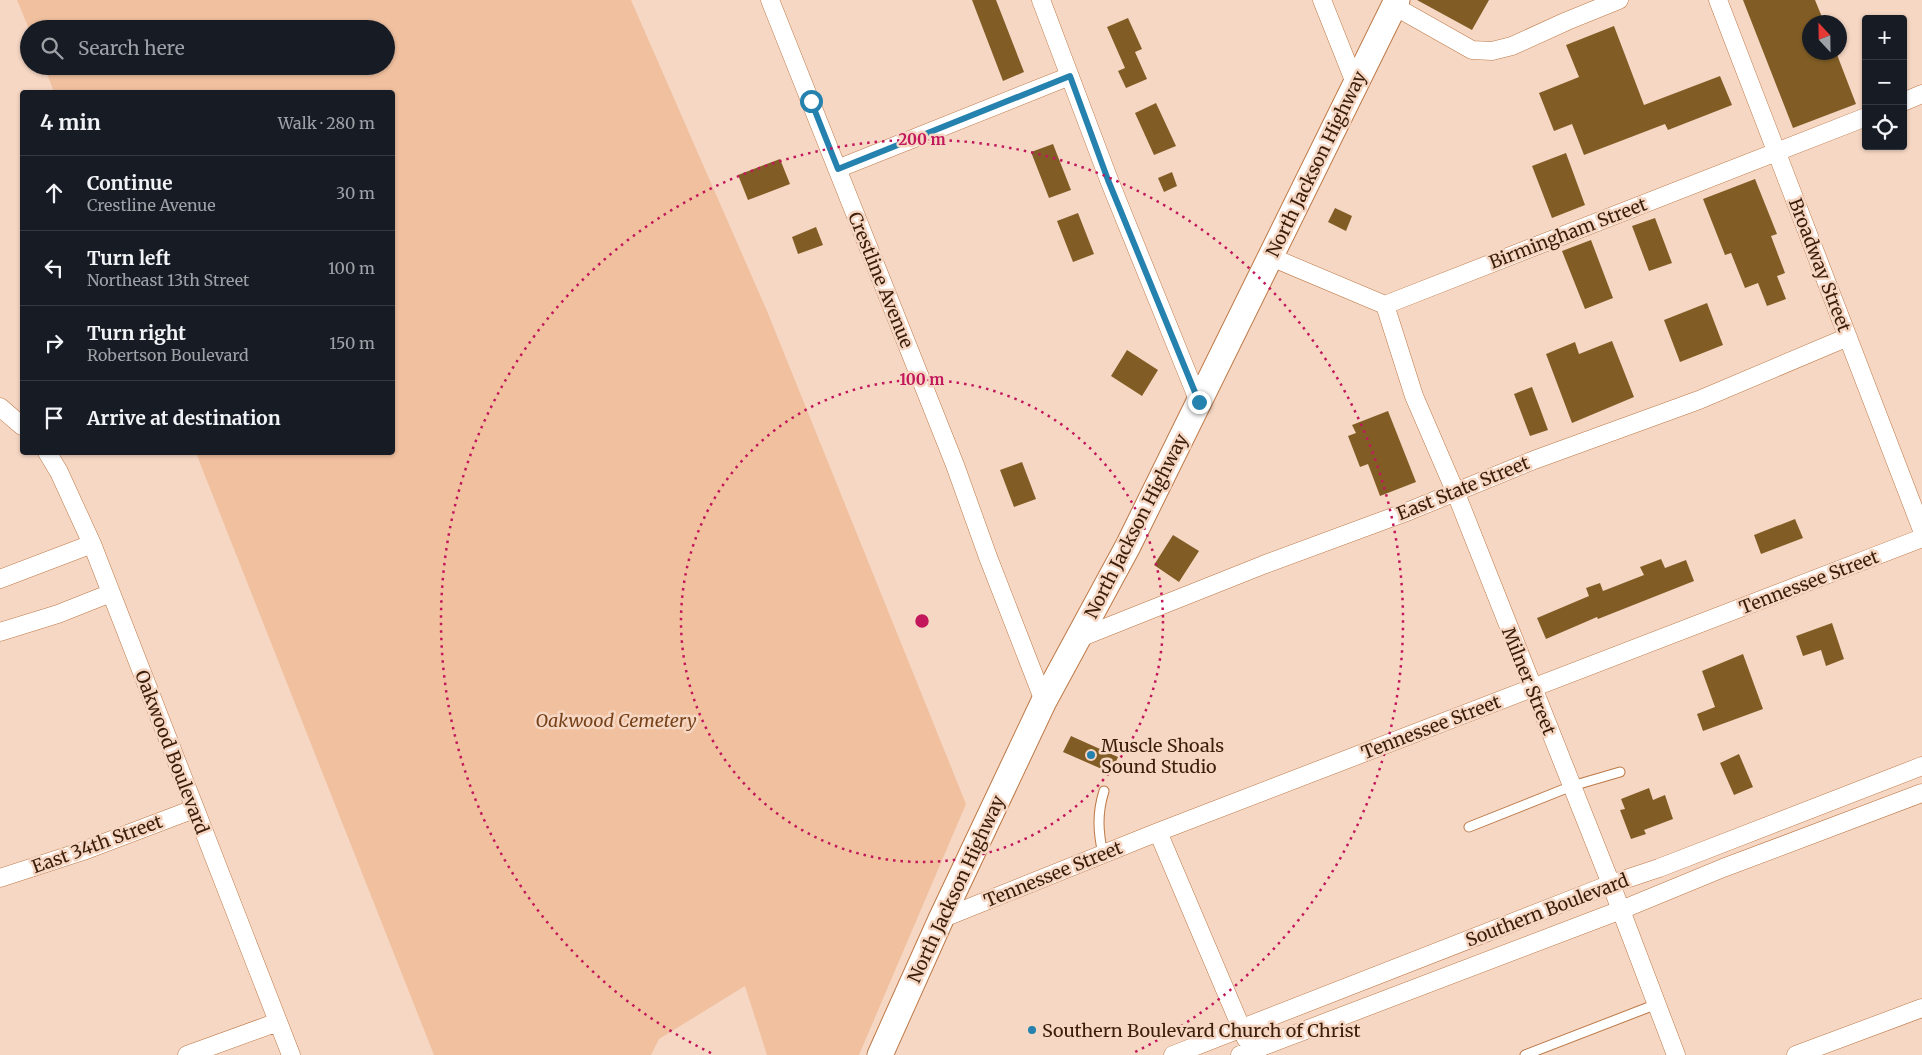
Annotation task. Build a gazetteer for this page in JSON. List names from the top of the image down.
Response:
{
  "streets": {
    "main road": ["North Jackson Highway"],
    "street": [
      "Birmingham Street",
      "Broadway Street",
      "Crestline Avenue",
      "East State Street",
      "Tennessee Street",
      "Milner Street",
      "Oakwood Boulevard",
      "East 34th Street",
      "Southern Boulevard"
    ]
  },
  "crossings": [
    ["North Jackson Highway", "Crestline Avenue"],
    ["North Jackson Highway", "East State Street"],
    ["North Jackson Highway", "Tennessee Street"],
    ["Birmingham Street", "Broadway Street"],
    ["Birmingham Street", "Milner Street"],
    ["Broadway Street", "East State Street"],
    ["East State Street", "Milner Street"],
    ["Tennessee Street", "Milner Street"],
    ["Milner Street", "Southern Boulevard"],
    ["Oakwood Boulevard", "East 34th Street"]
  ],
  "parks": ["Oakwood Cemetery"],
  "places": ["Muscle Shoals Sound Studio", "Southern Boulevard Church of Christ"],
  "north": "top",
  "page": {
    "map_buttons": ["+", "−"],
    "search": "Search here",
    "heading": ["4 min", "Walk · 280 m"],
    "list": [
      ["Continue", "Crestline Avenue", "30 m"],
      ["Turn left", "Northeast 13th Street", "100 m"],
      ["Turn right", "Robertson Boulevard", "150 m"],
      "Arrive at destination"
    ]
  },
  "rings": ["200 m", "100 m"]
}
